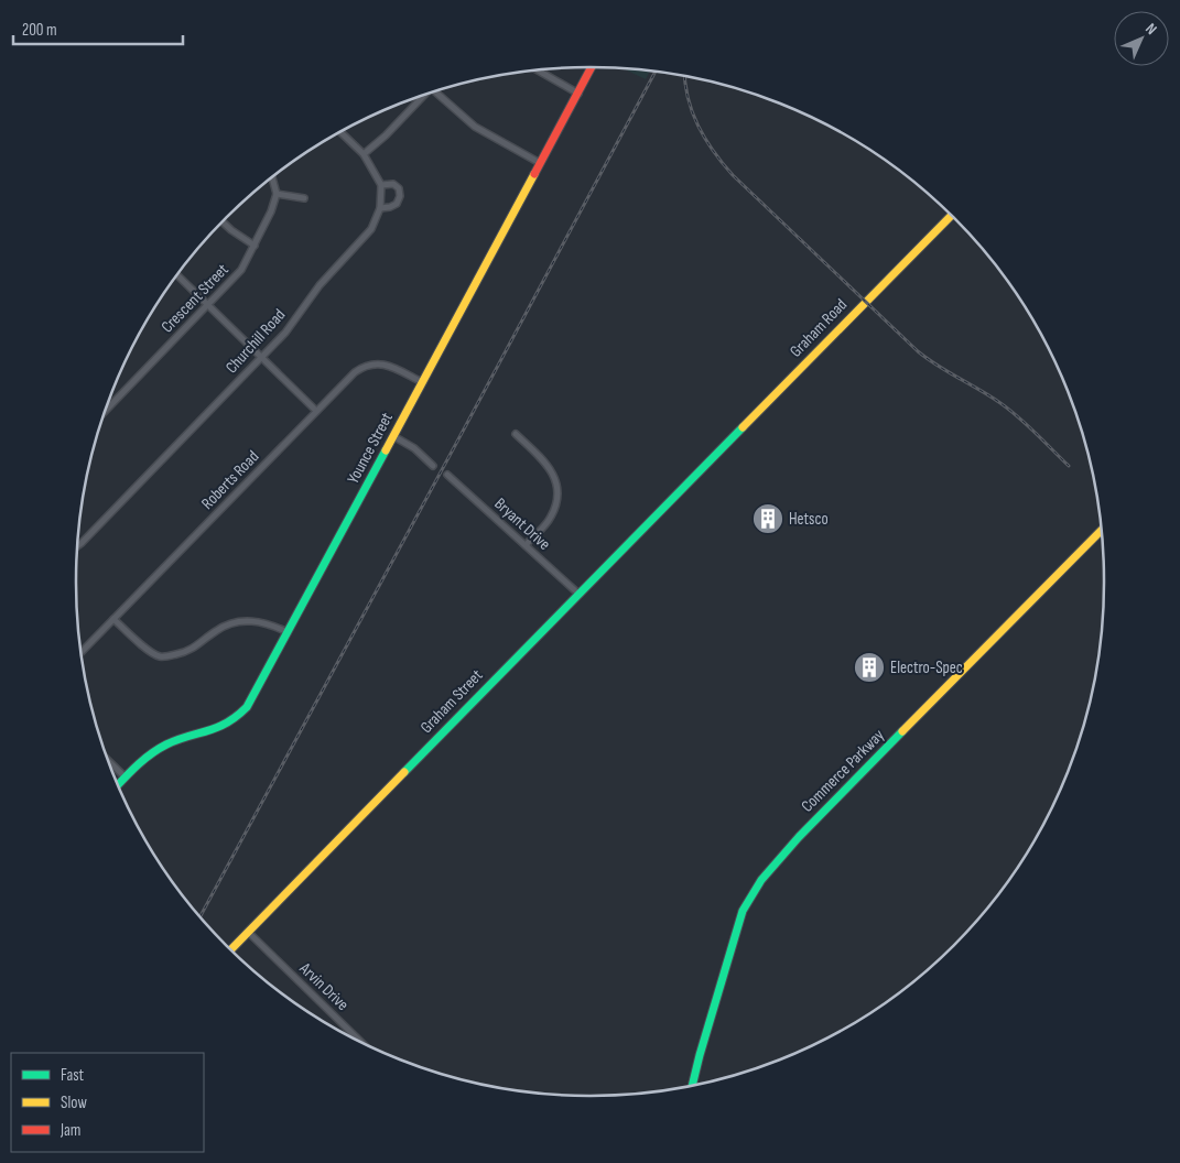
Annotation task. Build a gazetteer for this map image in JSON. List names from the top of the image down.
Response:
{
  "streets": {
    "street": [
      "Crescent Street",
      "Graham Road",
      "Churchill Road",
      "Younce Street",
      "Roberts Road",
      "Bryant Drive",
      "Graham Street",
      "Commerce Parkway",
      "Arvin Drive"
    ]
  },
  "crossings": [
    ["Graham Road", "Graham Street"],
    ["Younce Street", "Roberts Road"],
    ["Bryant Drive", "Graham Street"],
    ["Graham Street", "Arvin Drive"]
  ],
  "places": {
    "building": ["Hetsco", "Electro-Spec"]
  },
  "legend": ["Fast", "Slow", "Jam"],
  "scale_bar": "200 m",
  "north": "top right"
}
